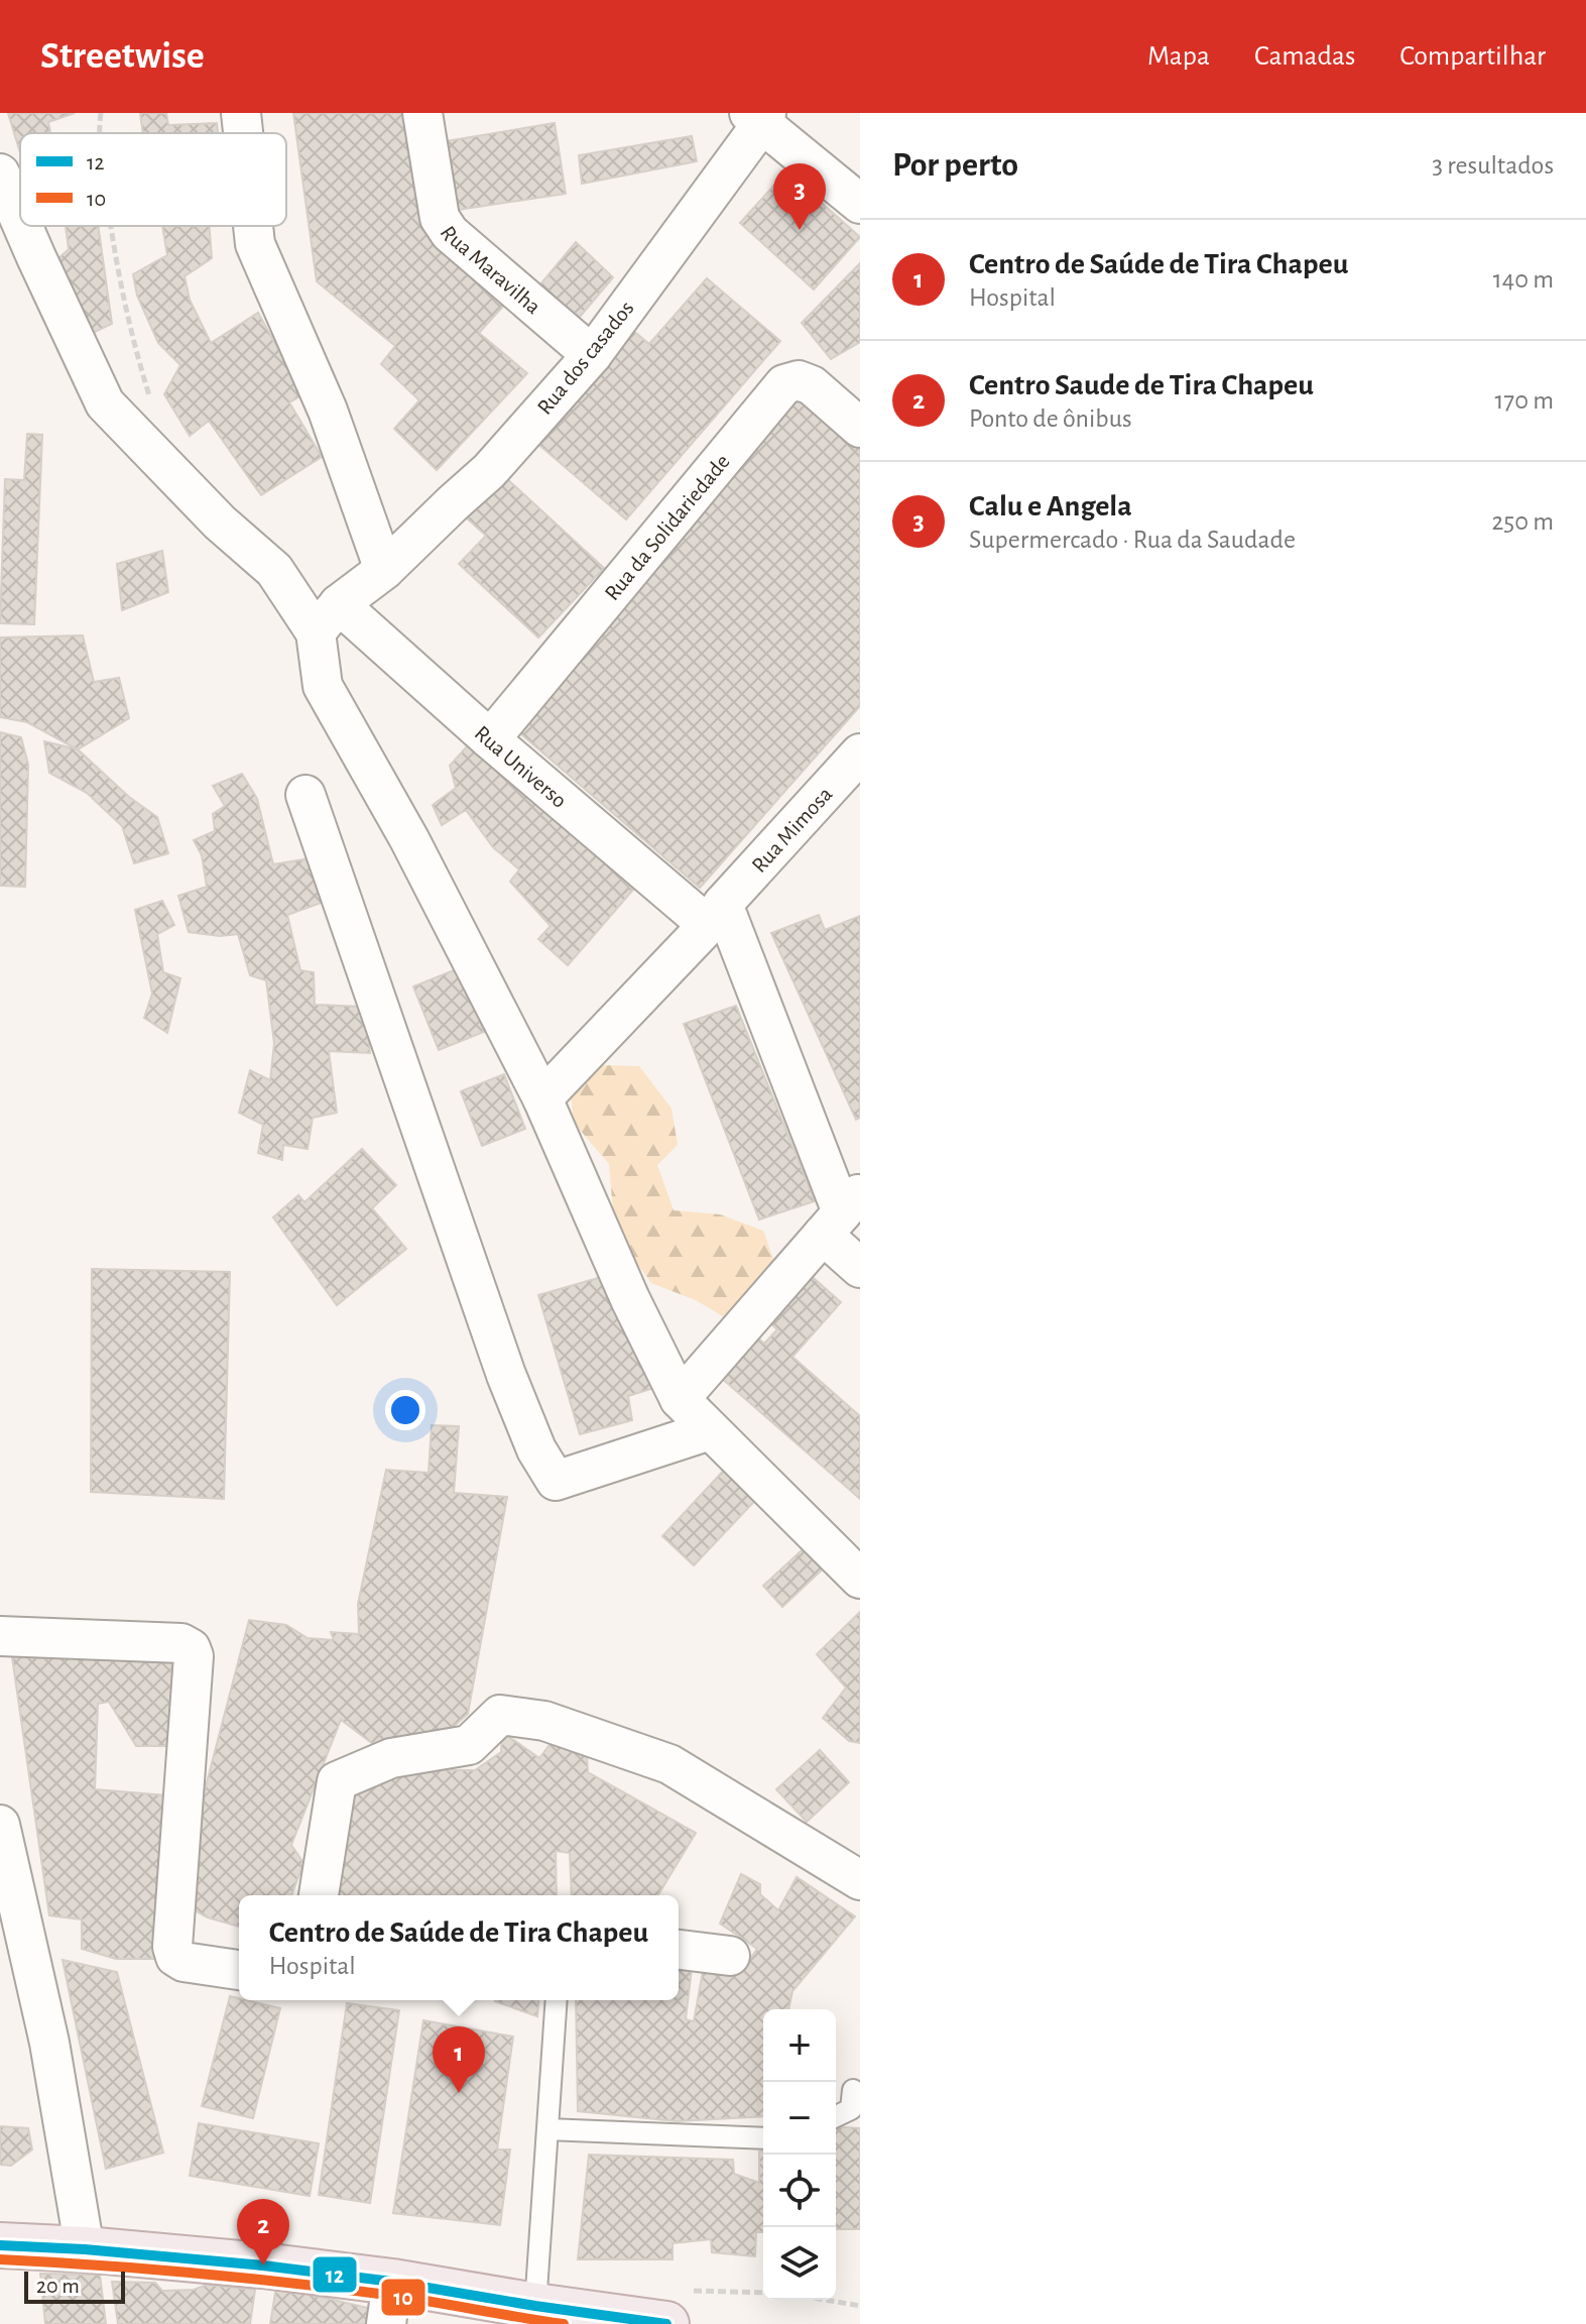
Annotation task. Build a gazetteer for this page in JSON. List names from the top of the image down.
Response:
{
  "streets": {
    "street": [
      "Rua Maravilha",
      "Rua dos casados",
      "Rua da Solidariedade",
      "Rua Universo",
      "Rua Mimosa"
    ]
  },
  "crossings": [
    ["Rua Maravilha", "Rua dos casados"],
    ["Rua dos casados", "Rua Universo"],
    ["Rua da Solidariedade", "Rua Universo"],
    ["Rua Universo", "Rua Mimosa"]
  ],
  "lines": ["transit line 12", "transit line 10"],
  "legend": ["12", "10"],
  "scale_bar": "20 m",
  "page": {
    "header": "Streetwise",
    "nav": ["Mapa", "Camadas", "Compartilhar"],
    "heading": ["Por perto", "3 resultados"],
    "pins": ["3", "1", "2"],
    "list": [
      {
        "mark": "1",
        "name": "Centro de Saúde de Tira Chapeu",
        "note": "Hospital",
        "value": "140 m"
      },
      {
        "mark": "2",
        "name": "Centro Saude de Tira Chapeu",
        "note": "Ponto de ônibus",
        "value": "170 m"
      },
      {
        "mark": "3",
        "name": "Calu e Angela",
        "note": "Supermercado · Rua da Saudade",
        "value": "250 m"
      }
    ],
    "popup": ["Centro de Saúde de Tira Chapeu", "Hospital"],
    "map_buttons": ["+", "−"],
    "scale": "20 m"
  }
}
